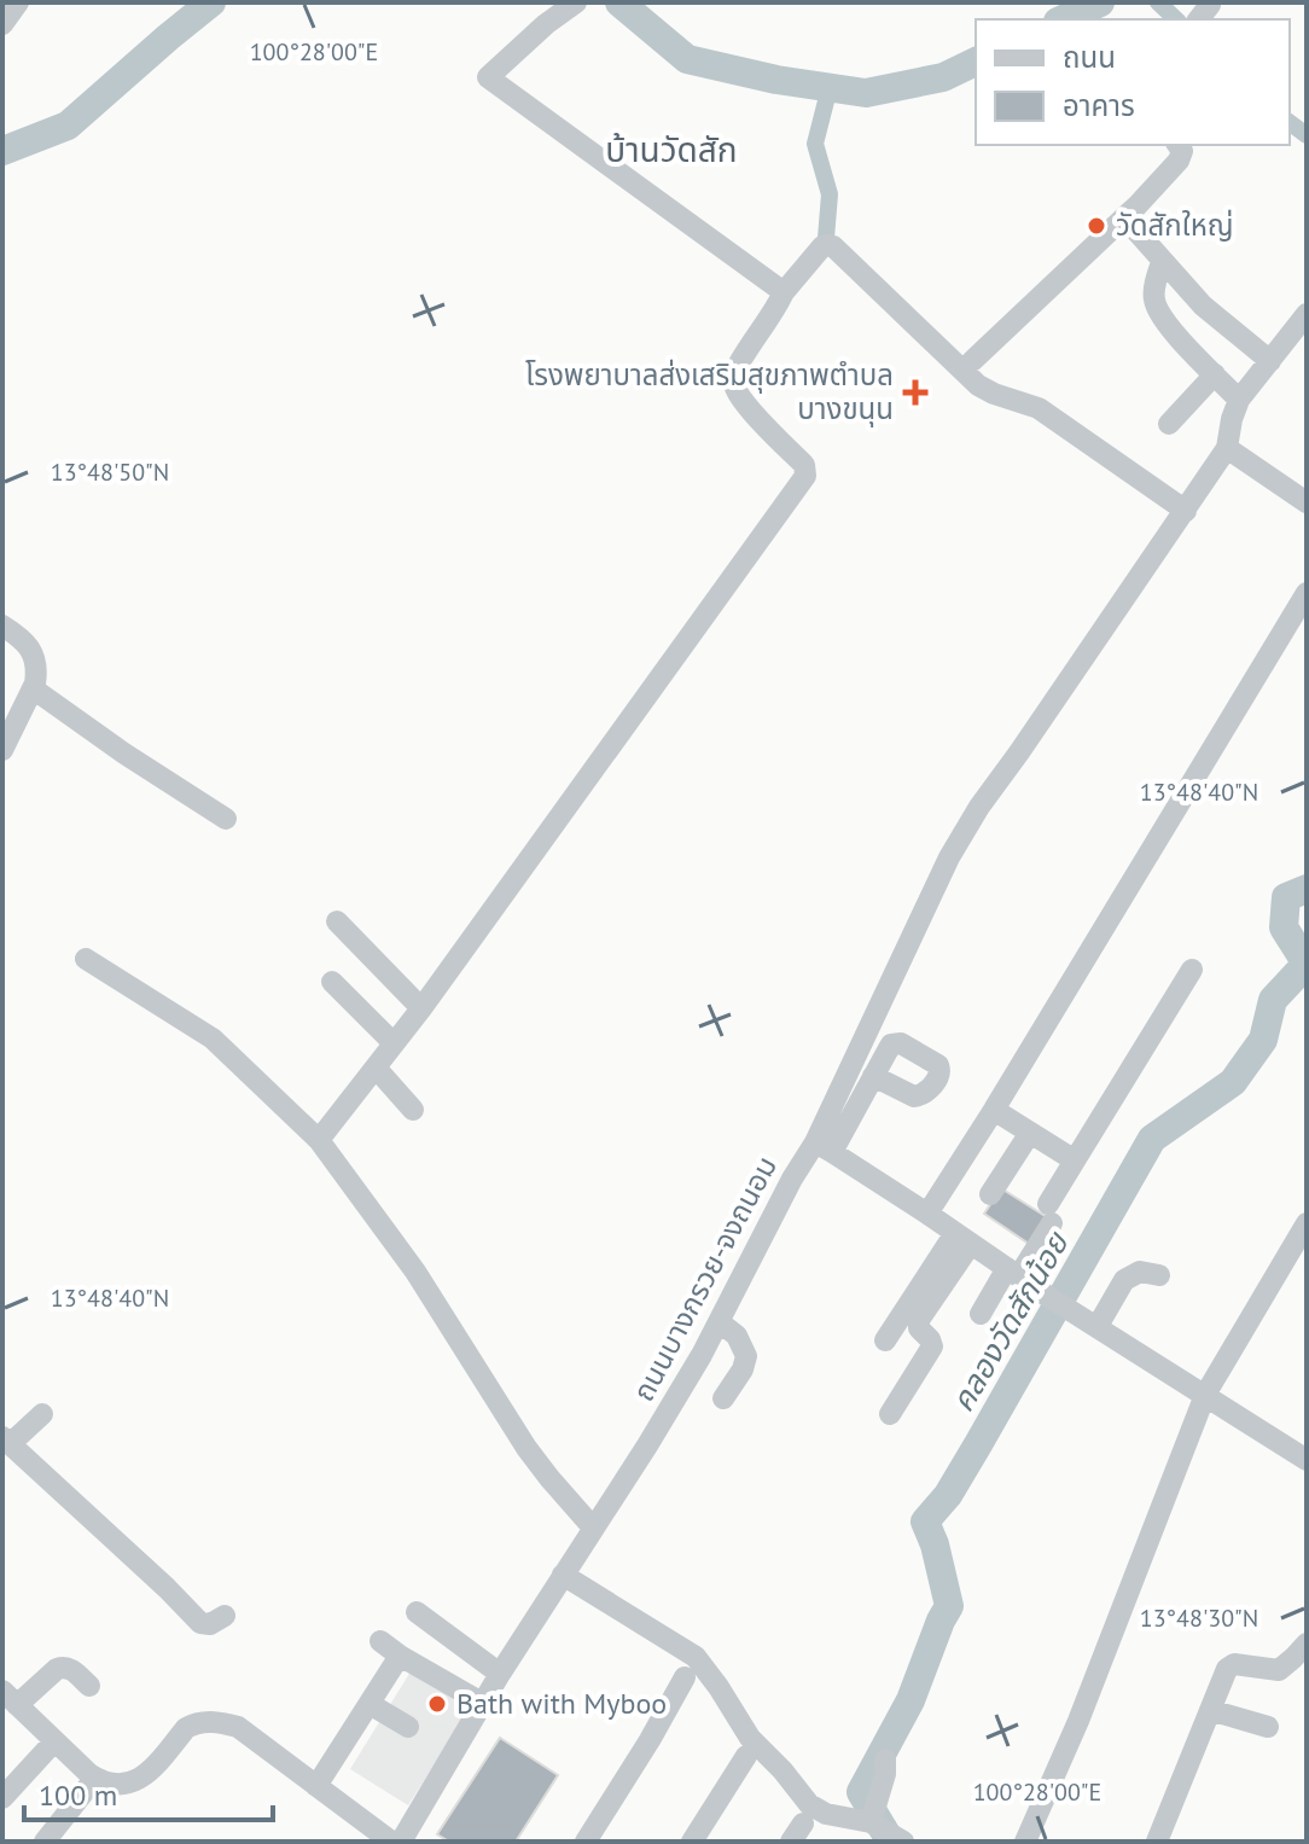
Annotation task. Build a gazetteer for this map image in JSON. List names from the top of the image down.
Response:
{
  "streets": {
    "street": ["ถนนบางกรวย-จงถนอม"]
  },
  "districts": ["บ้านวัดสัก"],
  "water": ["คลองวัดสักน้อย"],
  "places": {
    "other": ["วัดสักใหญ่", "Bath with Myboo"],
    "health": ["โรงพยาบาลส่งเสริมสุขภาพตำบล บางขนุน"]
  },
  "legend": ["ถนน", "อาคาร"],
  "scale_bar": "100 m",
  "coordinates": [
    "100°28'00\"E",
    "13°48'50\"N",
    "13°48'40\"N",
    "13°48'30\"N"
  ]
}
